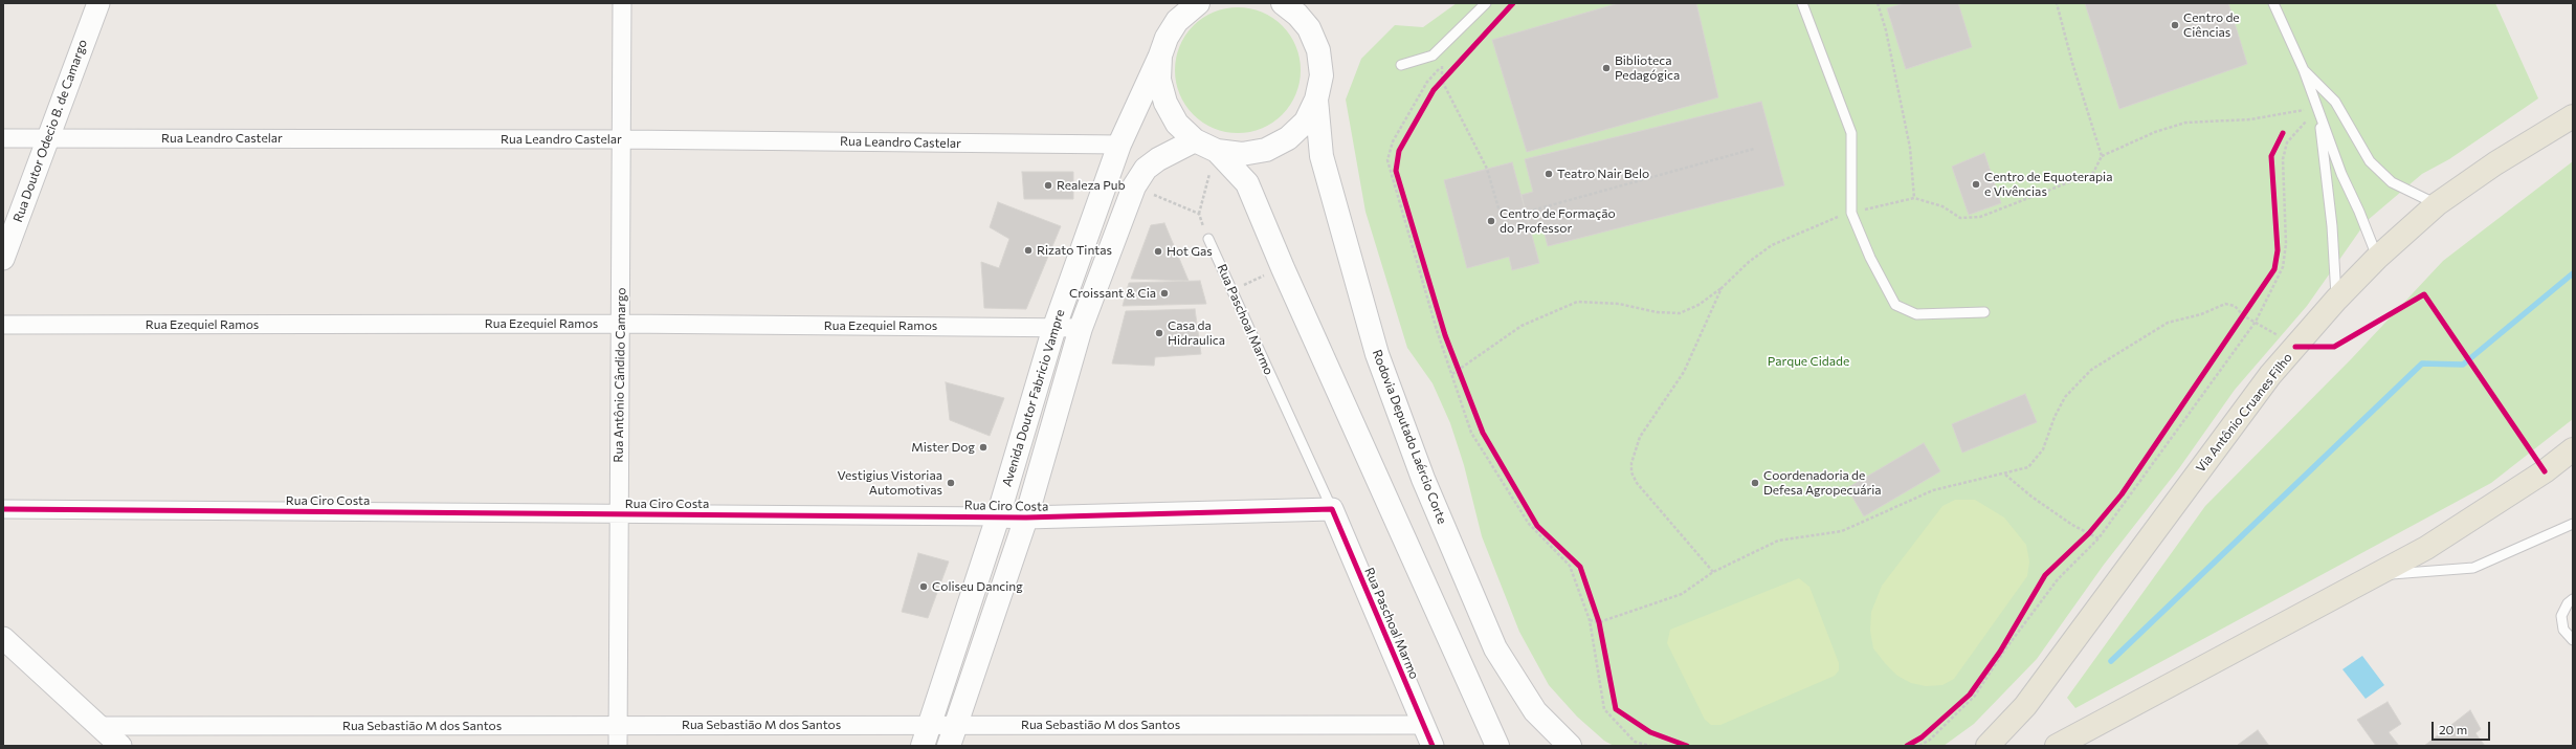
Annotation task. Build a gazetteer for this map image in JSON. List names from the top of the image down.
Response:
{
  "streets": {
    "main road": ["Avenida Doutor Fabricio Vampre", "Via Antônio Cruanes Filho", "Rodovia Deputado Laércio Corte"],
    "street": [
      "Rua Doutor Odecio B. de Camargo",
      "Rua Leandro Castelar",
      "Rua Paschoal Marmo",
      "Rua Ezequiel Ramos",
      "Rua Antônio Cândido Camargo",
      "Rua Ciro Costa",
      "Rua Sebastião M dos Santos"
    ]
  },
  "crossings": [
    ["Rua Doutor Odecio B. de Camargo", "Rua Leandro Castelar"],
    ["Rua Leandro Castelar", "Rua Antônio Cândido Camargo"],
    ["Rua Leandro Castelar", "Avenida Doutor Fabricio Vampre"],
    ["Rua Paschoal Marmo", "Rua Ciro Costa"],
    ["Rua Paschoal Marmo", "Rua Sebastião M dos Santos"],
    ["Rua Ezequiel Ramos", "Rua Antônio Cândido Camargo"],
    ["Rua Ezequiel Ramos", "Avenida Doutor Fabricio Vampre"],
    ["Rua Antônio Cândido Camargo", "Rua Ciro Costa"],
    ["Rua Antônio Cândido Camargo", "Rua Sebastião M dos Santos"],
    ["Avenida Doutor Fabricio Vampre", "Rua Ciro Costa"],
    ["Avenida Doutor Fabricio Vampre", "Rua Sebastião M dos Santos"]
  ],
  "parks": ["Parque Cidade"],
  "places": [
    "Centro de Ciências",
    "Biblioteca Pedagógica",
    "Teatro Nair Belo",
    "Centro de Equoterapia e Vivências",
    "Realeza Pub",
    "Centro de Formação do Professor",
    "Rizato Tintas",
    "Hot Gas",
    "Croissant & Cia",
    "Casa da Hidraulica",
    "Mister Dog",
    "Vestigius Vistoriaa Automotivas",
    "Coordenadoria de Defesa Agropecuária",
    "Coliseu Dancing"
  ],
  "scale_bar": "20 m"
}
